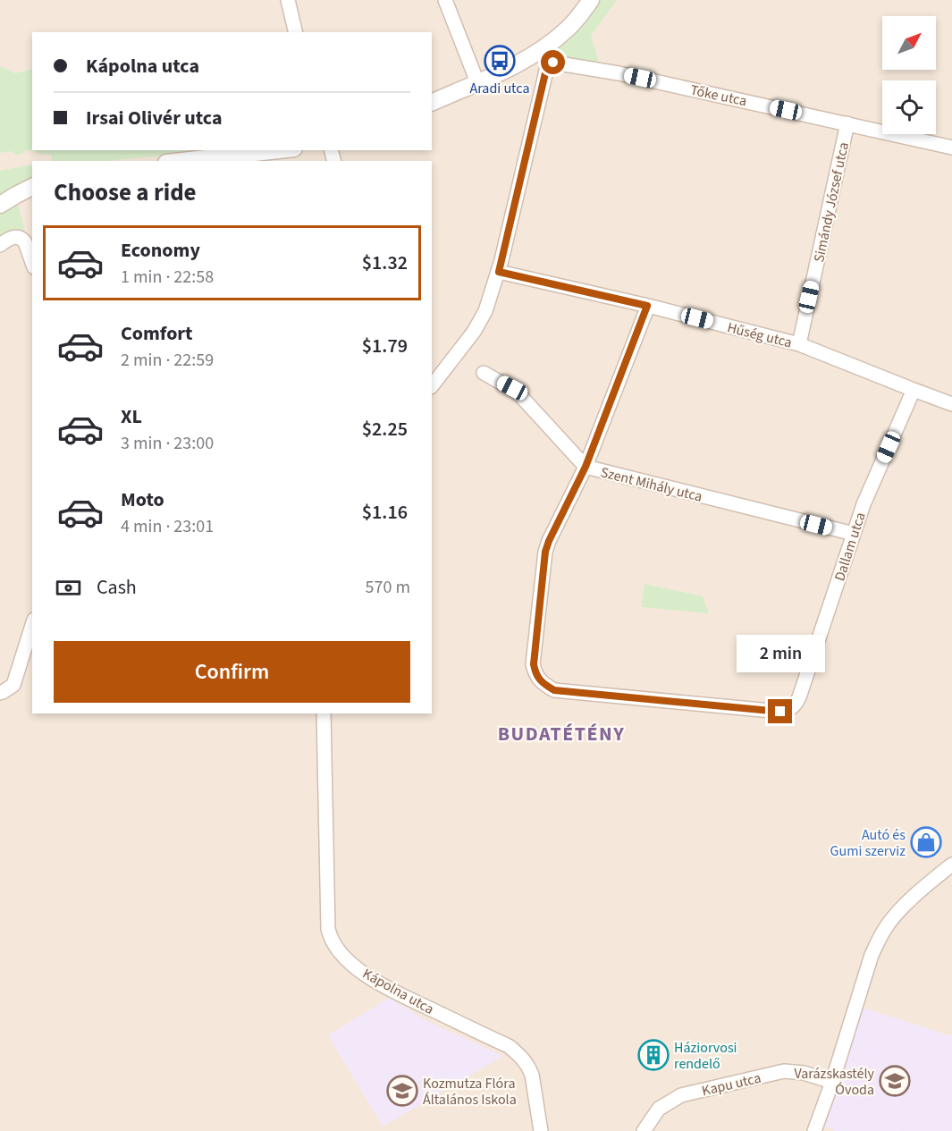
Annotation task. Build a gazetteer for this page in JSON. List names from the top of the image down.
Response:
{
  "streets": {
    "street": [
      "Tőke utca",
      "Simándy József utca",
      "Hűség utca",
      "Szent Mihály utca",
      "Dallam utca",
      "Kápolna utca",
      "Kapu utca"
    ]
  },
  "crossings": [
    ["Tőke utca", "Simándy József utca"],
    ["Simándy József utca", "Hűség utca"],
    ["Hűség utca", "Dallam utca"],
    ["Szent Mihály utca", "Dallam utca"]
  ],
  "districts": ["BUDATÉTÉNY"],
  "places": {
    "bus stop": ["Aradi utca"],
    "shop": ["Autó és Gumi szerviz"],
    "building": ["Háziorvosi rendelő"],
    "school or university": ["Varázskastély Óvoda", "Kozmutza Flóra Általános Iskola"]
  },
  "north": "top right",
  "page": {
    "banner": ["Kápolna utca", "Irsai Olivér utca"],
    "heading": "Choose a ride",
    "list": [
      {
        "name": "Economy",
        "note": "1 min · 22:58",
        "value": "$1.32"
      },
      {
        "name": "Comfort",
        "note": "2 min · 22:59",
        "value": "$1.79"
      },
      {
        "name": "XL",
        "note": "3 min · 23:00",
        "value": "$2.25"
      },
      {
        "name": "Moto",
        "note": "4 min · 23:01",
        "value": "$1.16"
      }
    ],
    "pay": ["Cash", "570 m"],
    "buttons": "Confirm",
    "bubble": "2 min"
  }
}
